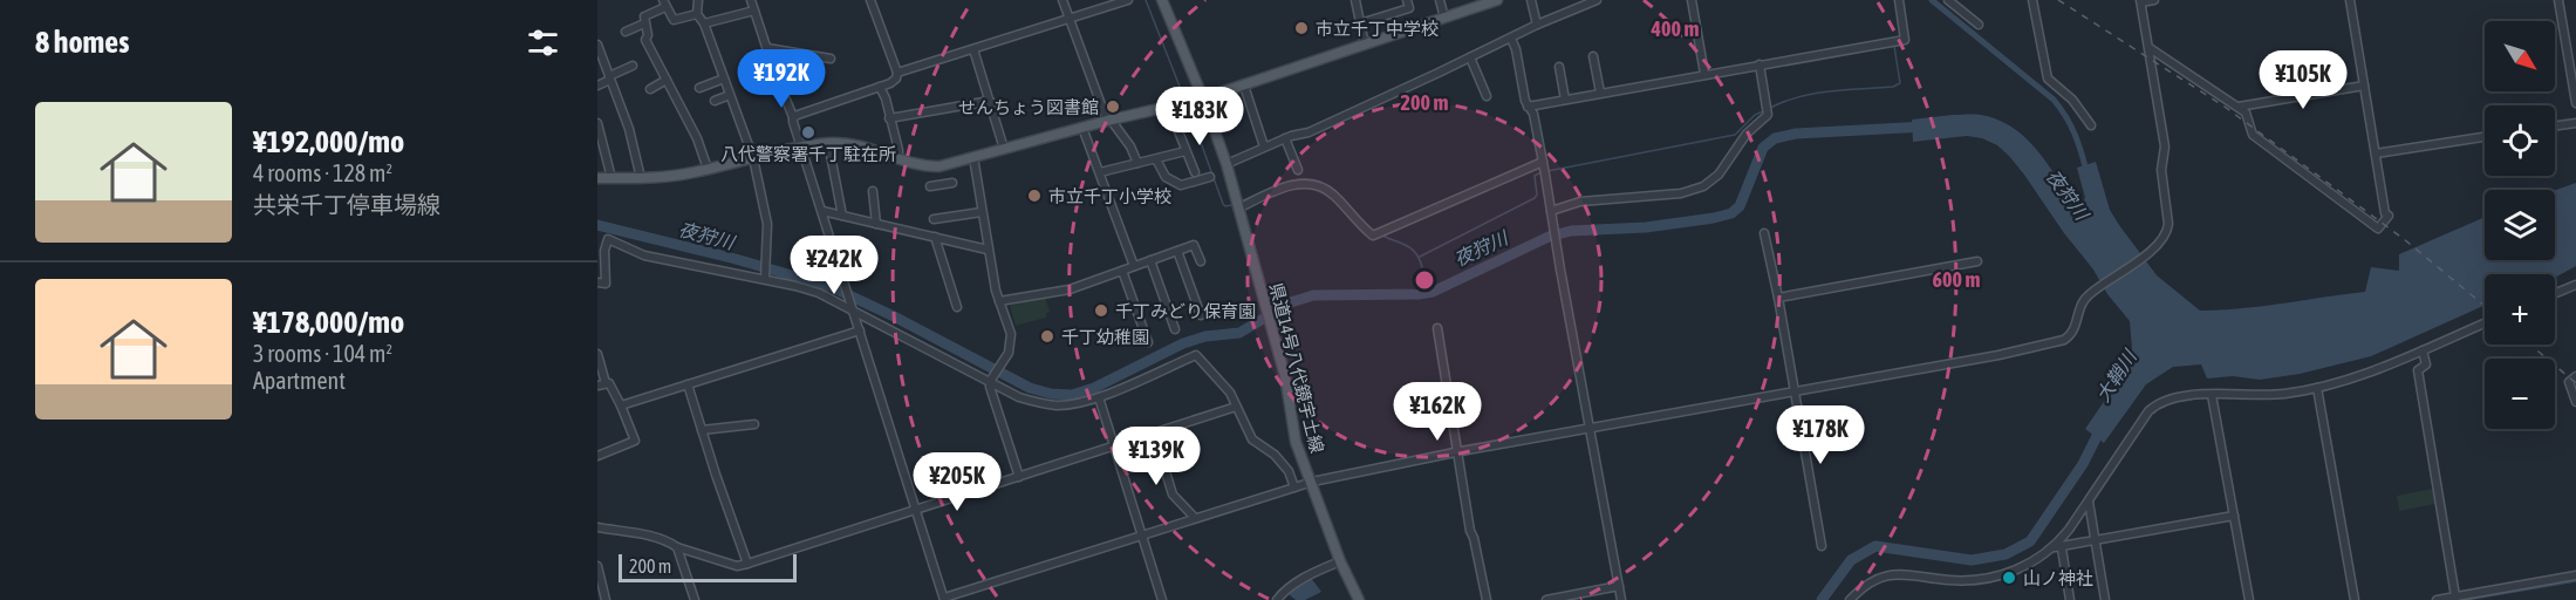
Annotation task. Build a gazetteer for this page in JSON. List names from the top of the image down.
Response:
{
  "streets": {
    "main road": ["県道14号八代鏡宇土線"]
  },
  "water": ["夜狩川", "大鞘川"],
  "places": [
    "市立千丁中学校",
    "せんちょう図書館",
    "八代警察署千丁駐在所",
    "市立千丁小学校",
    "千丁みどり保育園",
    "千丁幼稚園",
    "山ノ神社"
  ],
  "scale_bar": "200 m",
  "north": "bottom right",
  "page": {
    "heading": "8 homes",
    "map_buttons": ["+", "−"],
    "price": [
      "¥192K",
      "¥105K",
      "¥183K",
      "¥242K",
      "¥162K",
      "¥178K",
      "¥139K",
      "¥205K"
    ],
    "list": [
      {
        "name": "¥192,000/mo",
        "note": "4 rooms · 128 m² · 共栄千丁停車場線"
      },
      {
        "name": "¥178,000/mo",
        "note": "3 rooms · 104 m² · Apartment"
      }
    ],
    "scale": "200 m"
  },
  "rings": ["400 m", "200 m", "600 m"]
}
